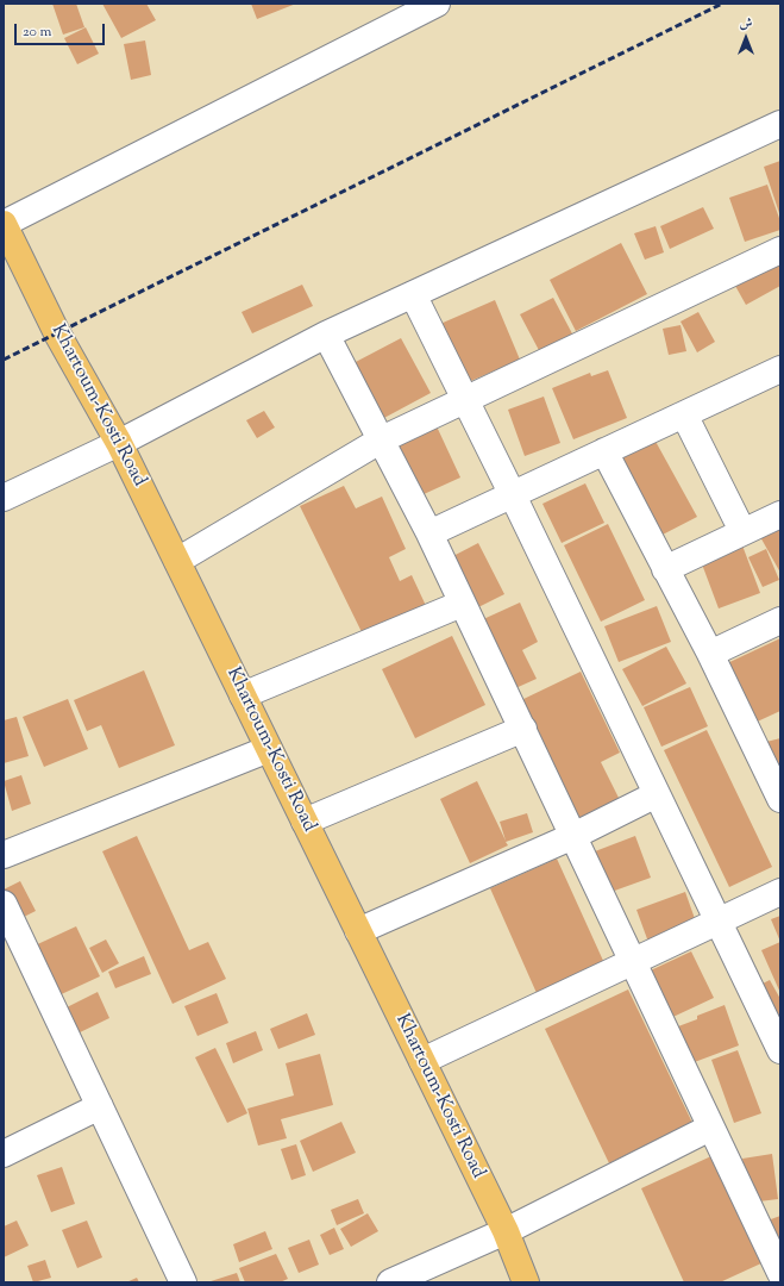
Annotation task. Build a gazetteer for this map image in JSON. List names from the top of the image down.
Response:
{
  "streets": {
    "highway": ["Khartoum-Kosti Road"]
  },
  "scale_bar": "20 m",
  "north": "top"
}
